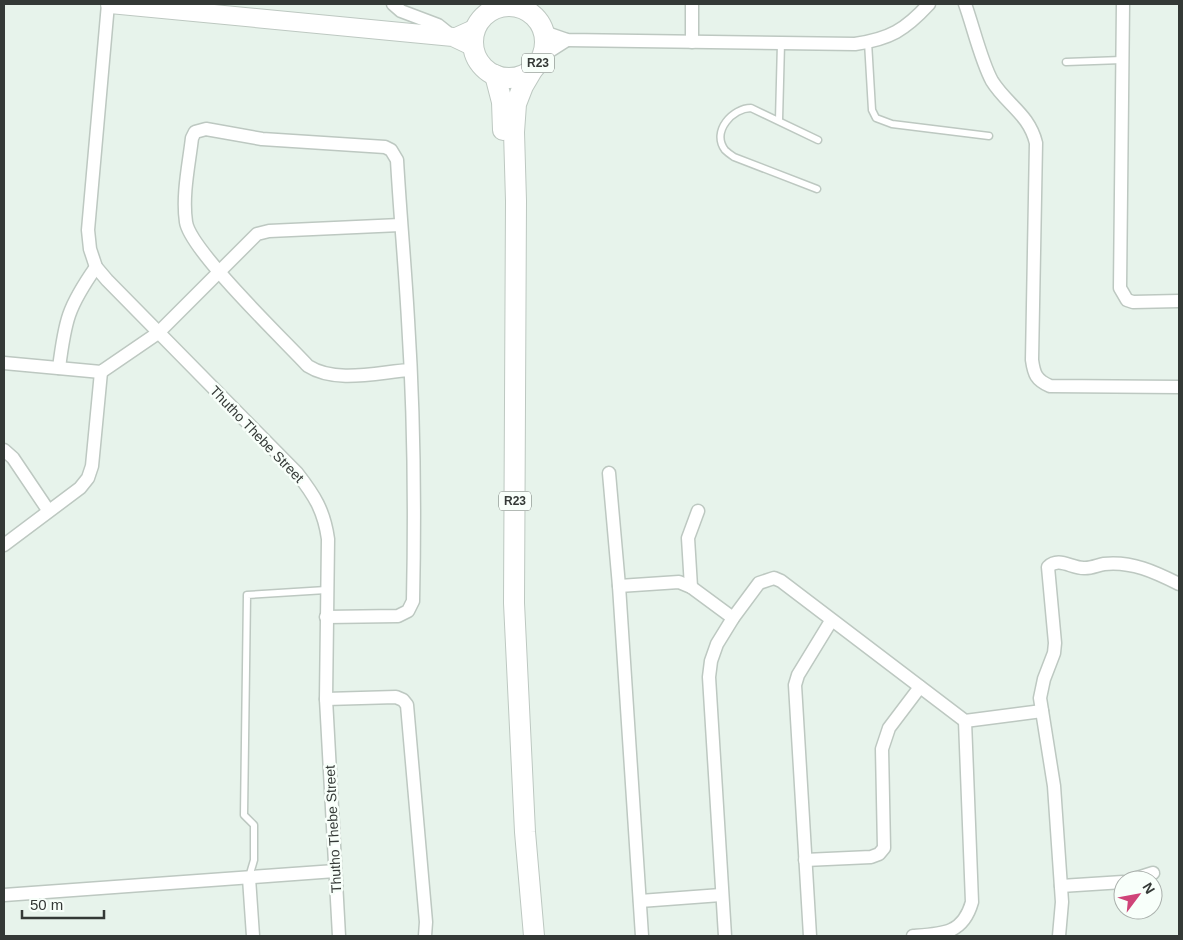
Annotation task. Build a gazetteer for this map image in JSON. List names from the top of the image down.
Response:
{
  "streets": {
    "main road": ["R23"],
    "street": ["Thutho Thebe Street"]
  },
  "scale_bar": "50 m",
  "north": "top right"
}
